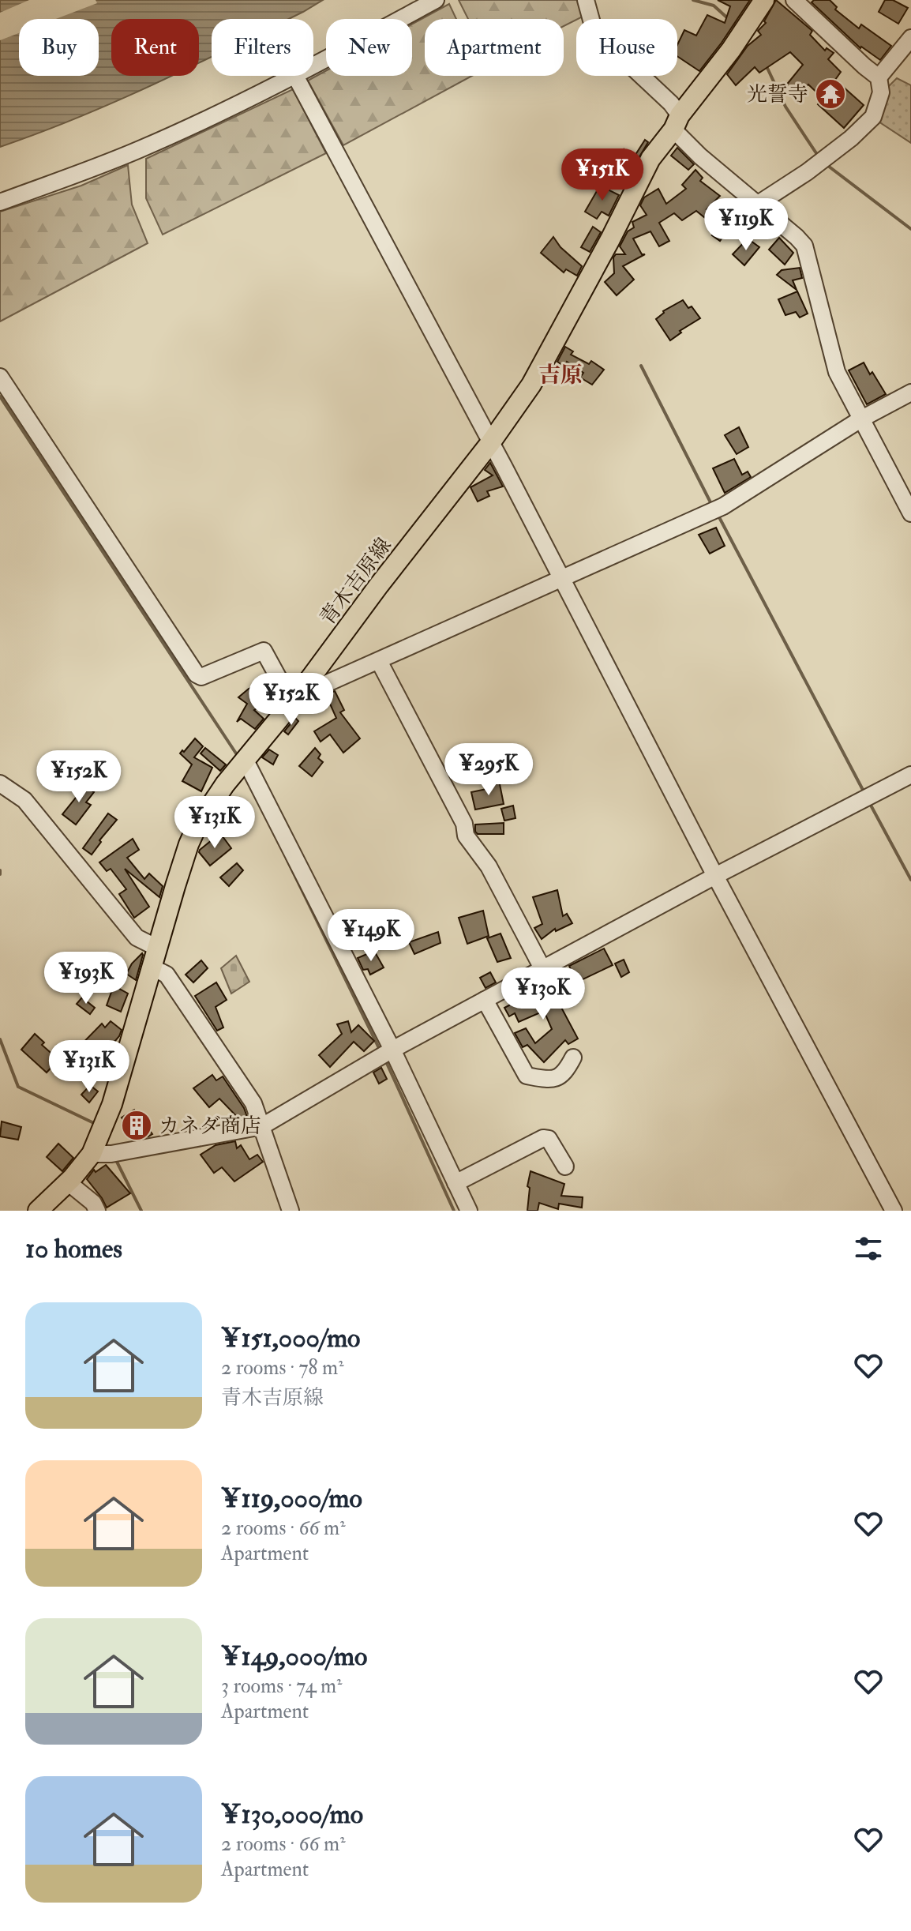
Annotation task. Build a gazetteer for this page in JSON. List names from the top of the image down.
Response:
{
  "streets": {
    "main road": ["青木吉原線"]
  },
  "districts": ["吉原"],
  "places": {
    "temple": ["光誓寺"],
    "building": ["カネダ商店"]
  },
  "page": {
    "chip": [
      "Buy",
      "Rent",
      "Filters",
      "New",
      "Apartment",
      "House"
    ],
    "price": [
      "¥151K",
      "¥119K",
      "¥152K",
      "¥295K",
      "¥152K",
      "¥131K",
      "¥149K",
      "¥193K",
      "¥130K",
      "¥131K"
    ],
    "heading": "10 homes",
    "list": [
      {
        "name": "¥151,000/mo",
        "note": "2 rooms · 78 m² · 青木吉原線"
      },
      {
        "name": "¥119,000/mo",
        "note": "2 rooms · 66 m² · Apartment"
      },
      {
        "name": "¥149,000/mo",
        "note": "3 rooms · 74 m² · Apartment"
      },
      {
        "name": "¥130,000/mo",
        "note": "2 rooms · 66 m² · Apartment"
      }
    ]
  }
}
